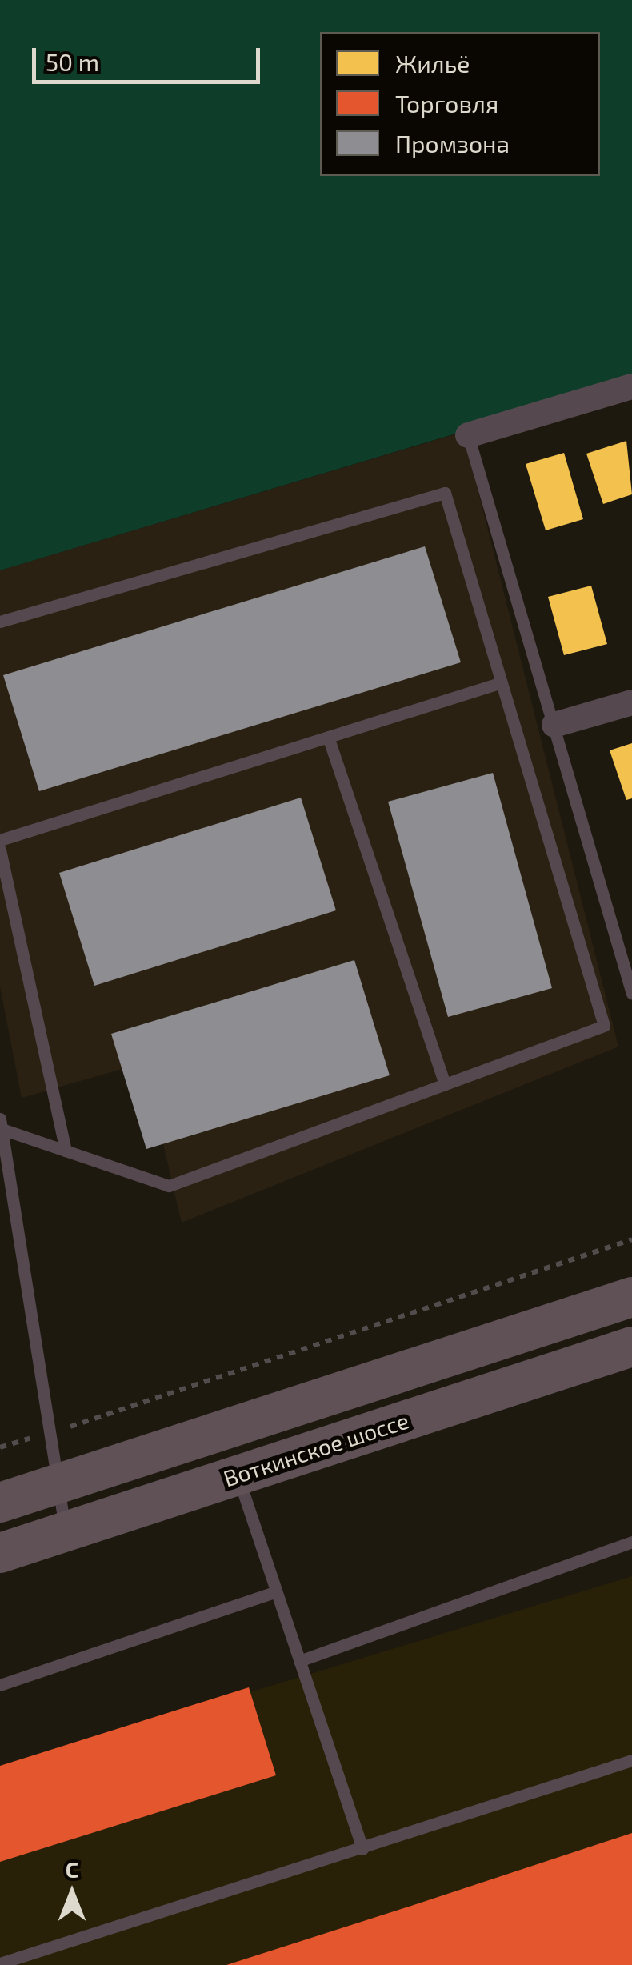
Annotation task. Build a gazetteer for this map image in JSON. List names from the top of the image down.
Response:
{
  "streets": {
    "main road": ["Воткинское шоссе"]
  },
  "legend": ["Жильё", "Торговля", "Промзона"],
  "scale_bar": "50 m",
  "north": "top"
}
